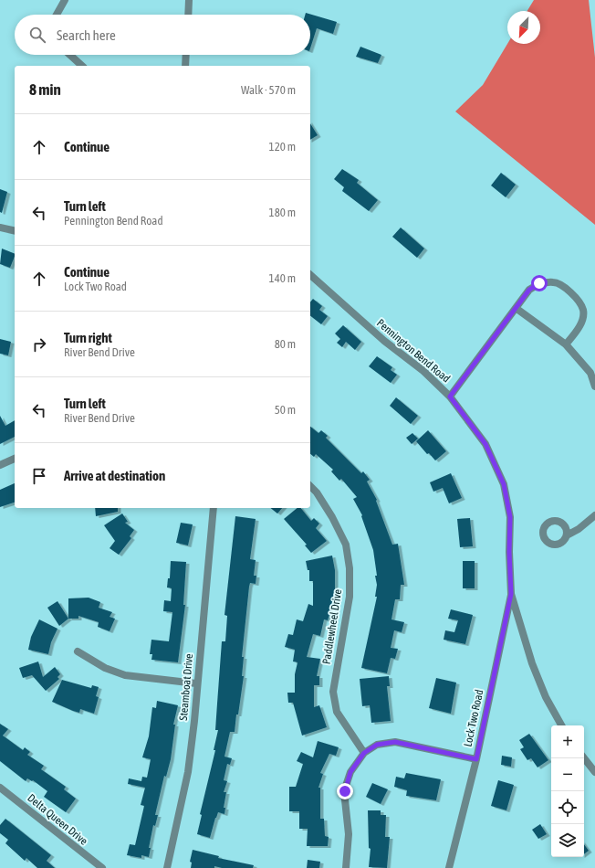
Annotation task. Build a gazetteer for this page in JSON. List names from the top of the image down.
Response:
{
  "streets": {
    "street": [
      "Pennington Bend Road",
      "Paddlewheel Drive",
      "Steamboat Drive",
      "Lock Two Road",
      "Delta Queen Drive"
    ]
  },
  "crossings": [
    ["Pennington Bend Road", "Lock Two Road"]
  ],
  "north": "bottom left",
  "page": {
    "search": "Search here",
    "heading": ["8 min", "Walk · 570 m"],
    "list": [
      ["Continue", "120 m"],
      ["Turn left", "Pennington Bend Road", "180 m"],
      ["Continue", "Lock Two Road", "140 m"],
      ["Turn right", "River Bend Drive", "80 m"],
      ["Turn left", "River Bend Drive", "50 m"],
      "Arrive at destination"
    ],
    "map_buttons": ["+", "−"]
  }
}
